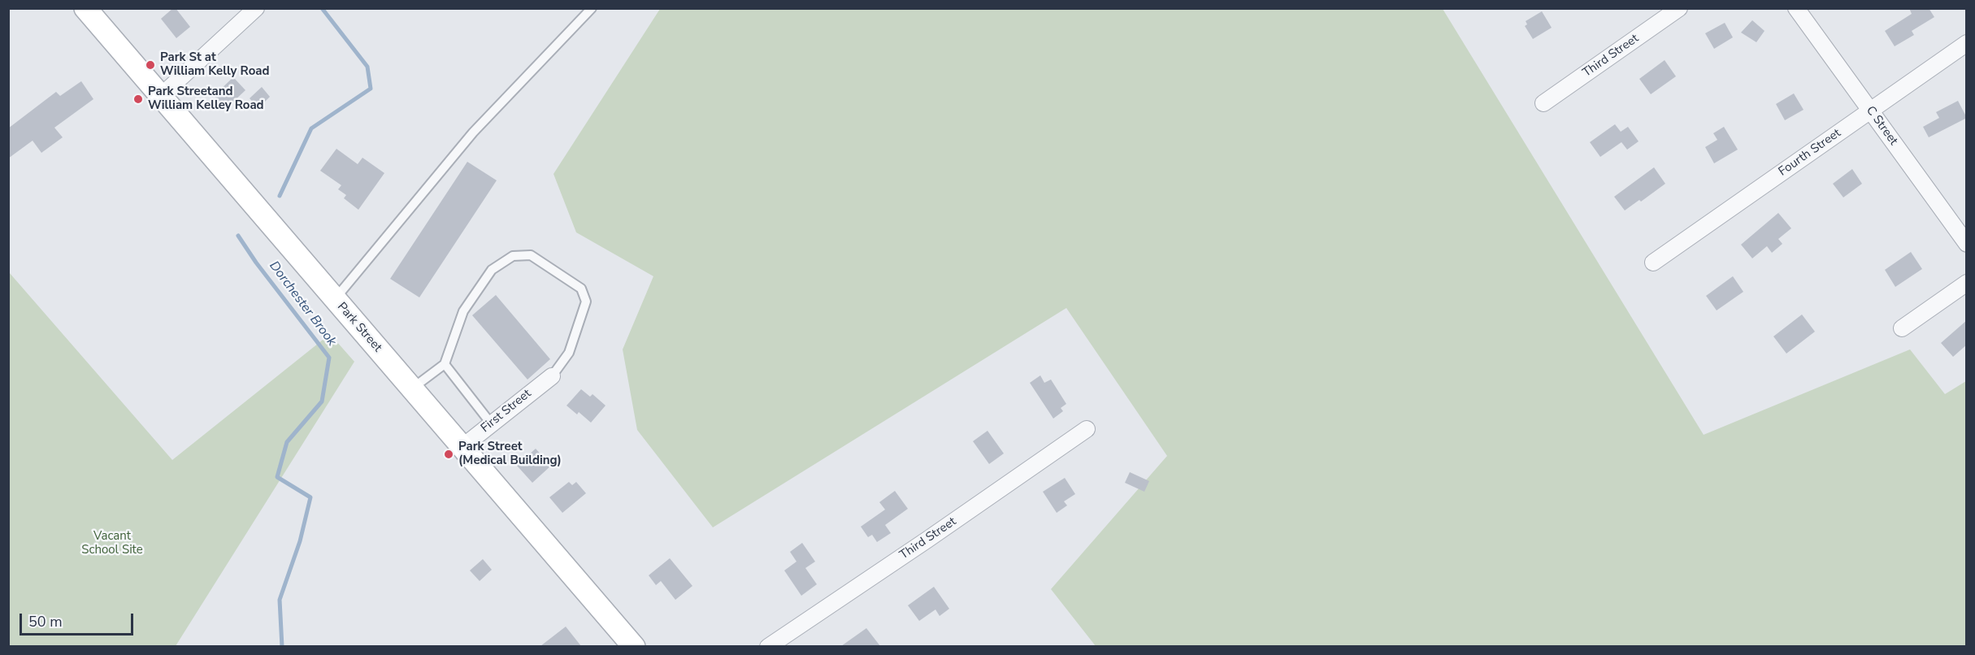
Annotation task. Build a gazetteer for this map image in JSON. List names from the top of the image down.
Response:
{
  "streets": {
    "main road": ["Park Street"],
    "street": [
      "Third Street",
      "C Street",
      "Fourth Street",
      "First Street"
    ]
  },
  "crossings": [
    ["C Street", "Fourth Street"],
    ["Park Street", "First Street"]
  ],
  "water": ["Dorchester Brook"],
  "parks": ["Vacant School Site"],
  "places": ["Park St at William Kelly Road", "Park Streetand William Kelley Road", "Park Street (Medical Building)"],
  "scale_bar": "50 m"
}
